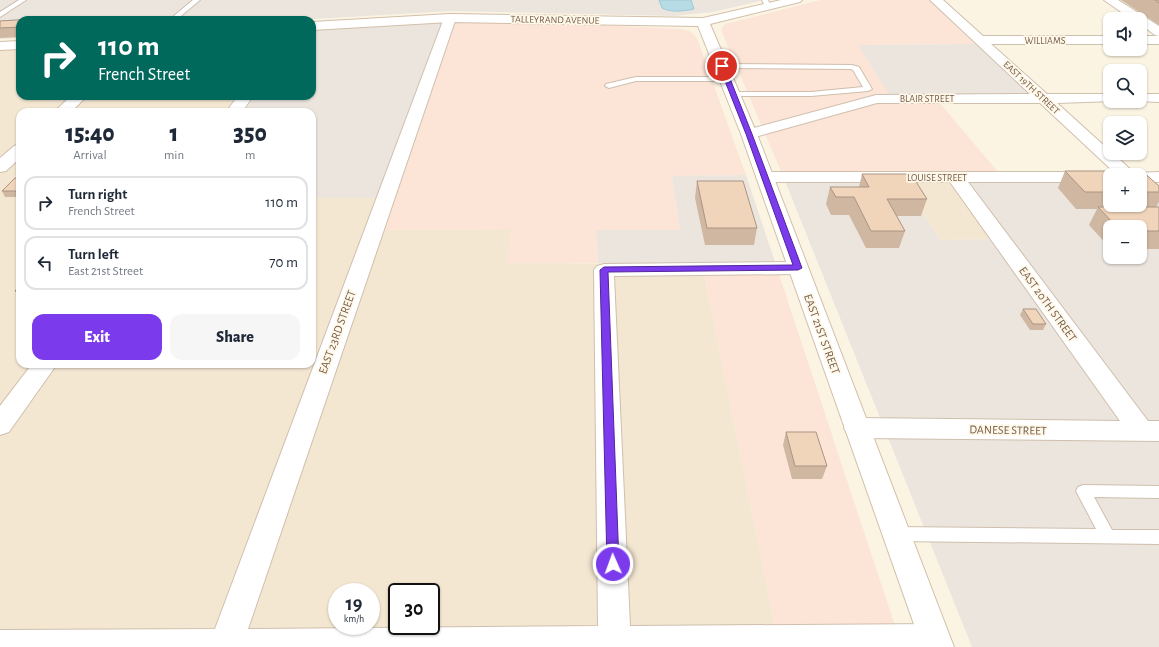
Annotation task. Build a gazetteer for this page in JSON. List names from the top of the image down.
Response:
{
  "streets": {
    "street": [
      "TALLEYRAND AVENUE",
      "WILLIAMS",
      "EAST 19TH STREET",
      "BLAIR STREET",
      "LOUISE STREET",
      "EAST 20TH STREET",
      "EAST 23RD STREET",
      "EAST 21ST STREET",
      "DANESE STREET"
    ]
  },
  "crossings": [
    ["TALLEYRAND AVENUE", "EAST 23RD STREET"],
    ["TALLEYRAND AVENUE", "EAST 21ST STREET"],
    ["WILLIAMS", "EAST 19TH STREET"],
    ["EAST 19TH STREET", "BLAIR STREET"],
    ["BLAIR STREET", "EAST 21ST STREET"],
    ["LOUISE STREET", "EAST 20TH STREET"],
    ["LOUISE STREET", "EAST 21ST STREET"],
    ["EAST 20TH STREET", "DANESE STREET"],
    ["EAST 21ST STREET", "DANESE STREET"]
  ],
  "page": {
    "map_buttons": ["+", "−"],
    "turn": ["110 m", "French Street"],
    "eta": [
      "15:40",
      "Arrival",
      "1",
      "min",
      "350",
      "m"
    ],
    "list": [
      {
        "name": "Turn right",
        "note": "French Street",
        "value": "110 m"
      },
      {
        "name": "Turn left",
        "note": "East 21st Street",
        "value": "70 m"
      }
    ],
    "buttons": ["Exit", "Share"],
    "speed": "19 km/h",
    "limit": "30"
  }
}
